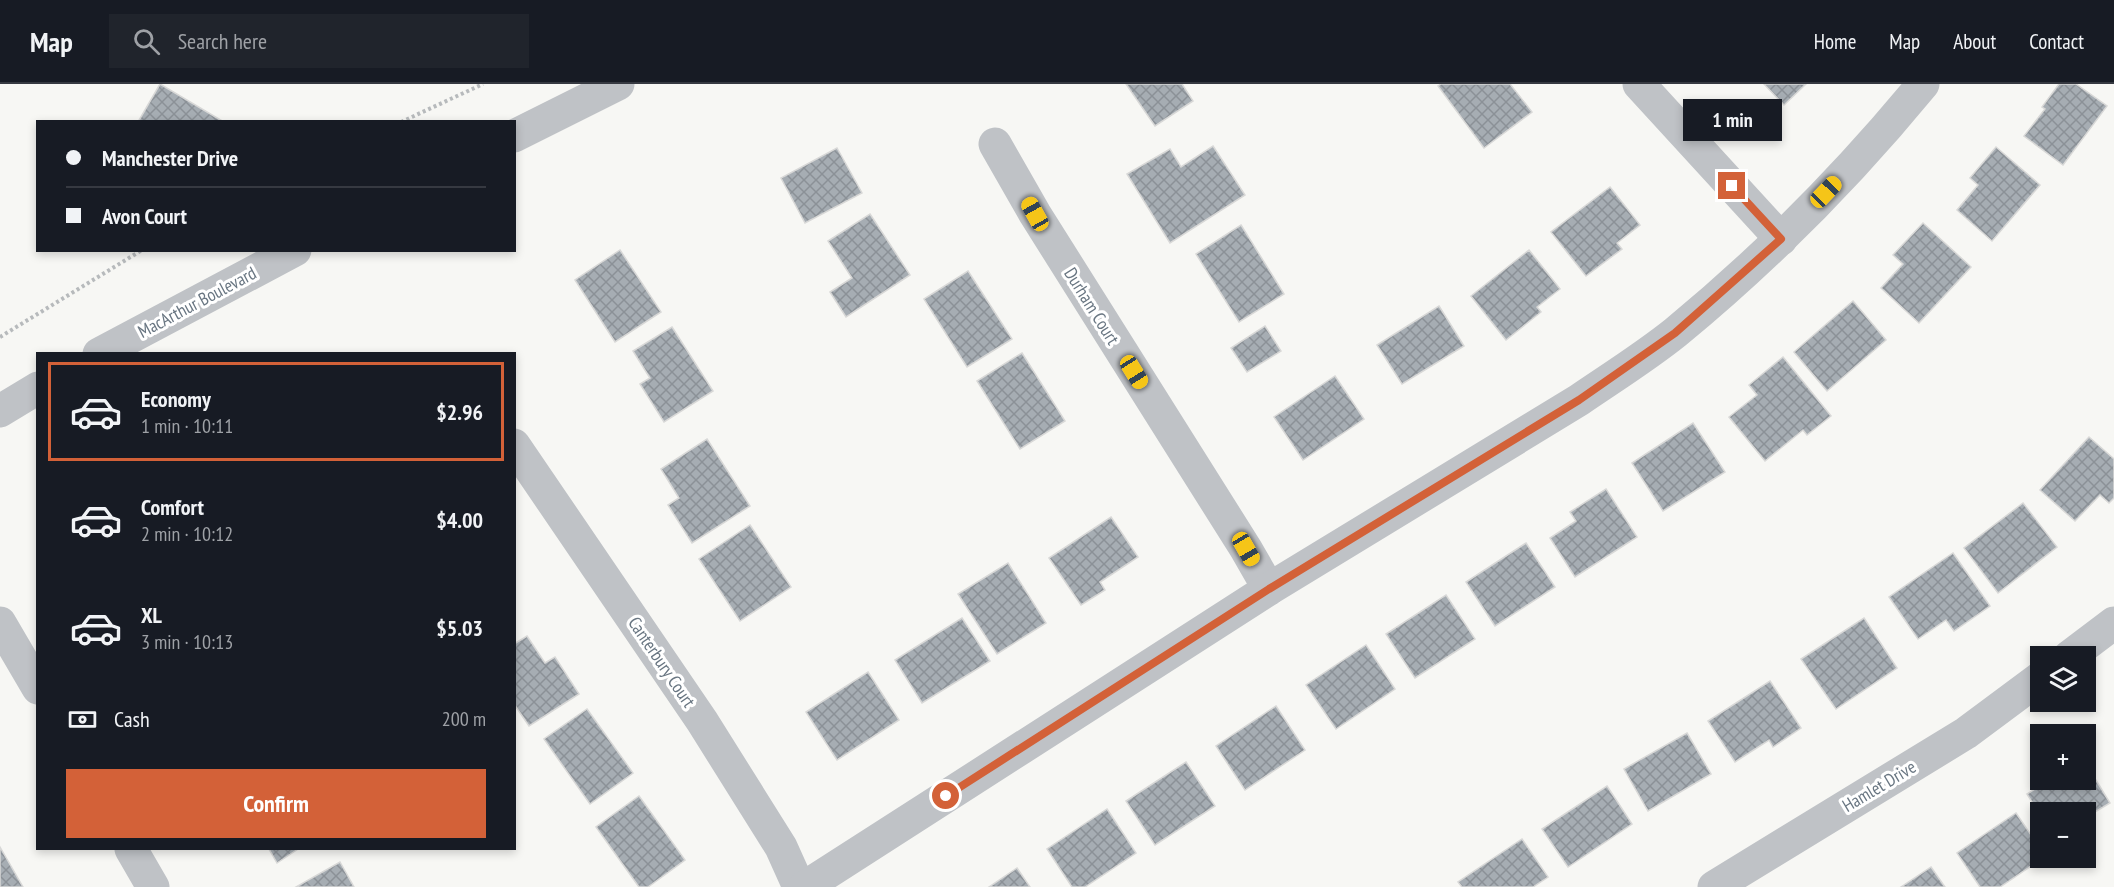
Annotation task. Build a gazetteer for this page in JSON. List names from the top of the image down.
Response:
{
  "streets": {
    "street": [
      "MacArthur Boulevard",
      "Durham Court",
      "Canterbury Court",
      "Hamlet Drive"
    ]
  },
  "page": {
    "header": "Map",
    "search": "Search here",
    "nav": [
      "Home",
      "Map",
      "About",
      "Contact"
    ],
    "bubble": "1 min",
    "banner": ["Manchester Drive", "Avon Court"],
    "list": [
      {
        "name": "Economy",
        "note": "1 min · 10:11",
        "value": "$2.96"
      },
      {
        "name": "Comfort",
        "note": "2 min · 10:12",
        "value": "$4.00"
      },
      {
        "name": "XL",
        "note": "3 min · 10:13",
        "value": "$5.03"
      }
    ],
    "map_buttons": ["+", "−"],
    "pay": ["Cash", "200 m"],
    "buttons": "Confirm"
  }
}
